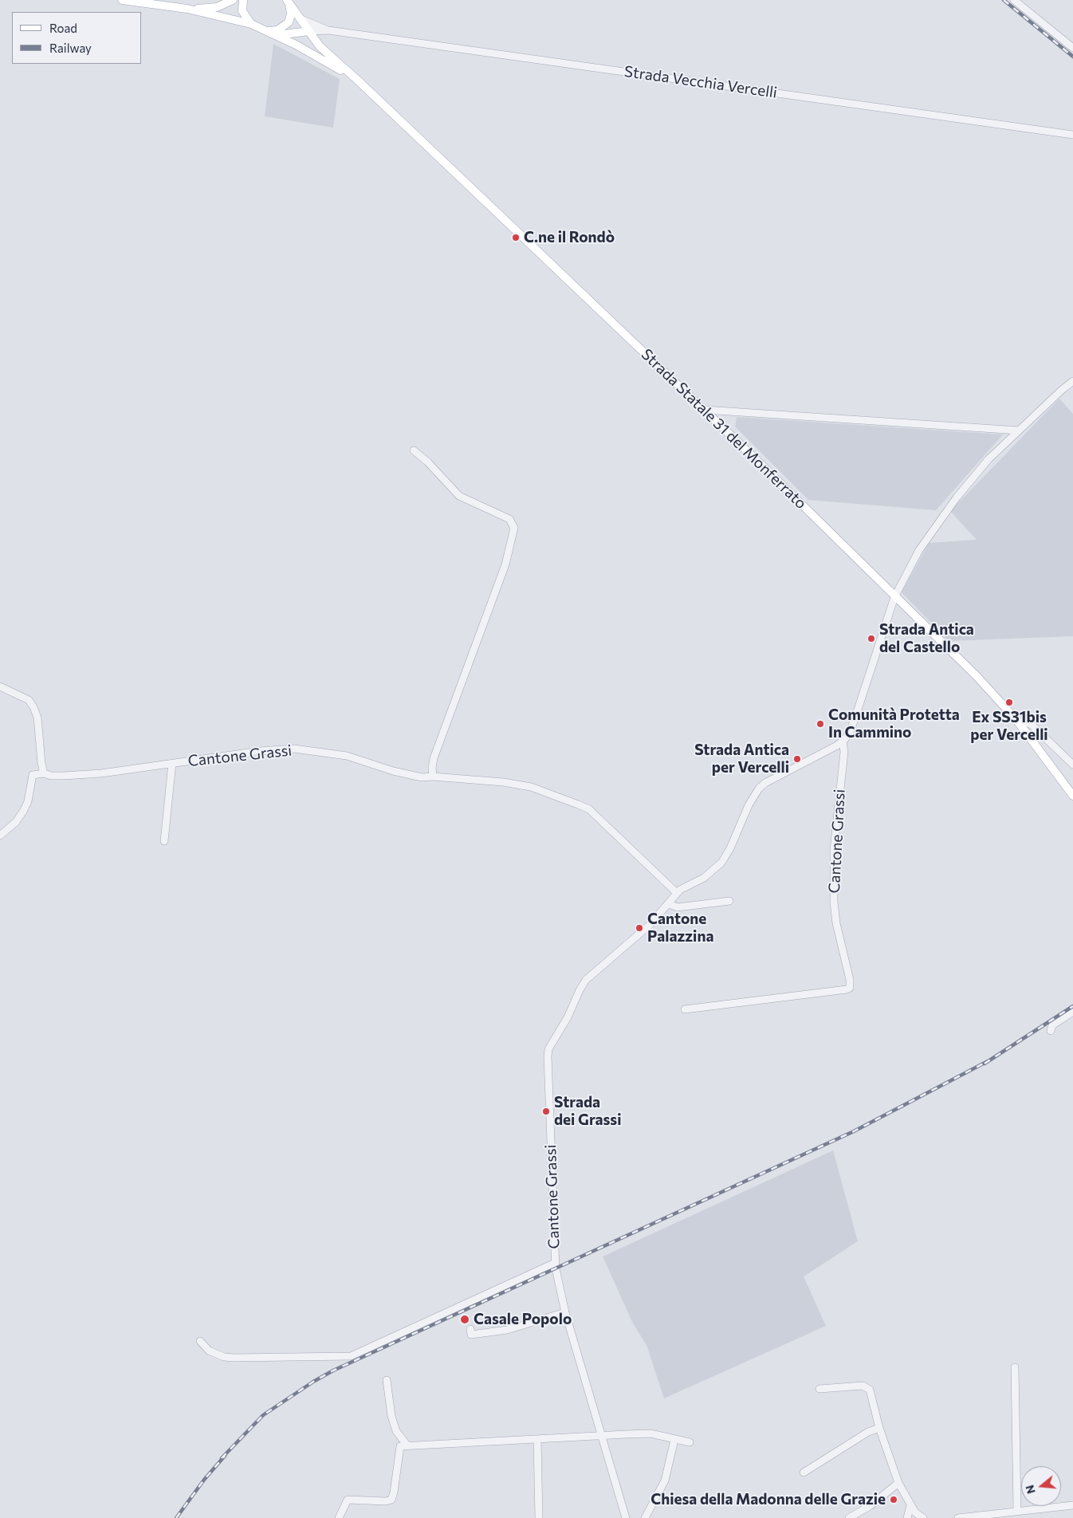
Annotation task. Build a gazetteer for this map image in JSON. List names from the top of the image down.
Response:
{
  "streets": {
    "main road": ["Strada Statale 31 del Monferrato"],
    "street": ["Strada Vecchia Vercelli", "Cantone Grassi"]
  },
  "crossings": [
    ["Strada Vecchia Vercelli", "Strada Statale 31 del Monferrato"]
  ],
  "places": [
    "C.ne il Rondò",
    "Strada Antica del Castello",
    "Ex SS31bis per Vercelli",
    "Comunità Protetta In Cammino",
    "Strada Antica per Vercelli",
    "Cantone Palazzina",
    "Strada dei Grassi",
    "Casale Popolo",
    "Chiesa della Madonna delle Grazie"
  ],
  "legend": ["Road", "Railway"],
  "north": "left"
}
